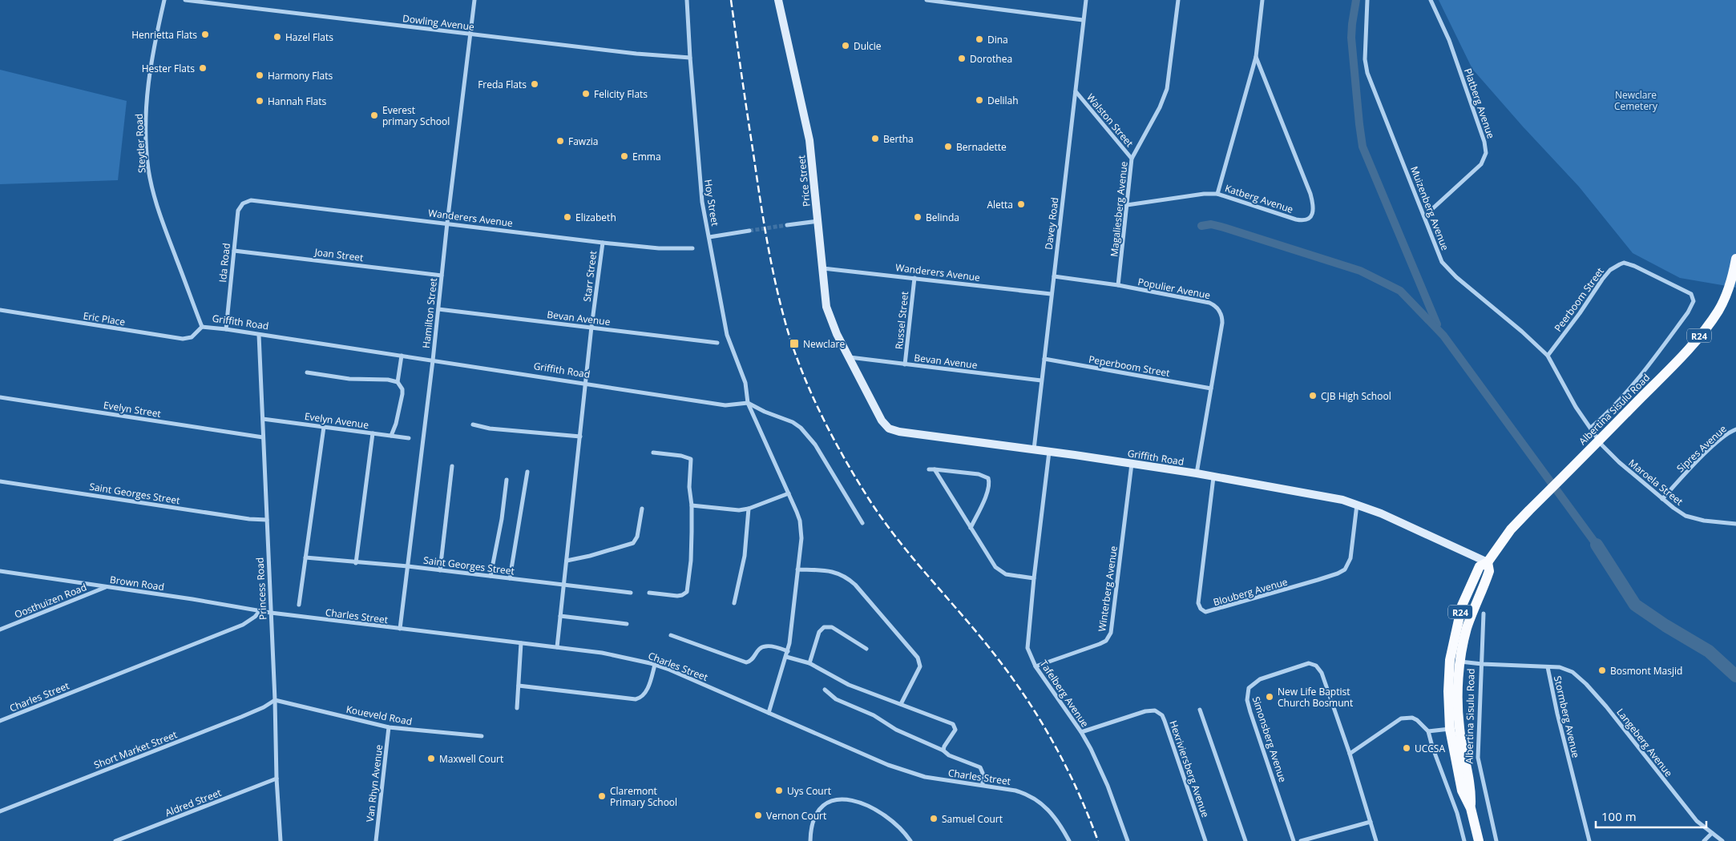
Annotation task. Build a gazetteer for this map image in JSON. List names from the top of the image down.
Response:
{
  "streets": {
    "main road": ["R24", "Albertina Sisulu Road"],
    "street": [
      "Dowling Avenue",
      "Platberg Avenue",
      "Walston Street",
      "Steytler Road",
      "Price Street",
      "Katberg Avenue",
      "Hoy Street",
      "Muizenberg Avenue",
      "Magaliesberg Avenue",
      "Wanderers Avenue",
      "Davey Road",
      "Joan Street",
      "Ida Road",
      "Starr Street",
      "Populier Avenue",
      "Peerboom Street",
      "Hamilton Street",
      "Bevan Avenue",
      "Eric Place",
      "Russel Street",
      "Griffith Road",
      "Peperboom Street",
      "Evelyn Street",
      "Evelyn Avenue",
      "Sipres Avenue",
      "Maroela Street",
      "Saint Georges Street",
      "Brown Road",
      "Princess Road",
      "Winterberg Avenue",
      "Blouberg Avenue",
      "Oosthuizen Road",
      "Charles Street",
      "Tafelberg Avenue",
      "Koueveld Road",
      "Stormberg Avenue",
      "Simonsberg Avenue",
      "Langeberg Avenue",
      "Short Market Street",
      "Hexriviersberg Avenue",
      "Van Rhyn Avenue",
      "Aldred Street"
    ]
  },
  "crossings": [
    ["Dowling Avenue", "Hoy Street"],
    ["Dowling Avenue", "Hamilton Street"],
    ["Platberg Avenue", "Muizenberg Avenue"],
    ["Walston Street", "Magaliesberg Avenue"],
    ["Walston Street", "Davey Road"],
    ["Steytler Road", "Eric Place"],
    ["Steytler Road", "Griffith Road"],
    ["Price Street", "Wanderers Avenue"],
    ["Price Street", "Bevan Avenue"],
    ["Price Street", "Griffith Road"],
    ["Katberg Avenue", "Magaliesberg Avenue"],
    ["Hoy Street", "Griffith Road"],
    ["Hoy Street", "Charles Street"],
    ["Muizenberg Avenue", "Peerboom Street"],
    ["Muizenberg Avenue", "Albertina Sisulu Road"],
    ["Muizenberg Avenue", "Maroela Street"],
    ["Magaliesberg Avenue", "Populier Avenue"],
    ["Wanderers Avenue", "Davey Road"],
    ["Wanderers Avenue", "Ida Road"],
    ["Wanderers Avenue", "Starr Street"],
    ["Wanderers Avenue", "Hamilton Street"],
    ["Wanderers Avenue", "Russel Street"],
    ["Davey Road", "Populier Avenue"],
    ["Davey Road", "Bevan Avenue"],
    ["Davey Road", "Griffith Road"],
    ["Davey Road", "Peperboom Street"],
    ["Joan Street", "Ida Road"],
    ["Joan Street", "Hamilton Street"],
    ["Ida Road", "Griffith Road"],
    ["Starr Street", "Bevan Avenue"],
    ["Starr Street", "Griffith Road"],
    ["Starr Street", "Saint Georges Street"],
    ["Starr Street", "Charles Street"],
    ["Populier Avenue", "Griffith Road"],
    ["Populier Avenue", "Peperboom Street"],
    ["Peerboom Street", "Albertina Sisulu Road"],
    ["Hamilton Street", "Bevan Avenue"],
    ["Hamilton Street", "Griffith Road"],
    ["Hamilton Street", "Saint Georges Street"],
    ["Hamilton Street", "Charles Street"],
    ["Bevan Avenue", "Russel Street"],
    ["Bevan Avenue", "Griffith Road"],
    ["Eric Place", "Griffith Road"],
    ["Griffith Road", "Albertina Sisulu Road"],
    ["Griffith Road", "Princess Road"],
    ["Griffith Road", "Winterberg Avenue"],
    ["Griffith Road", "Blouberg Avenue"],
    ["Griffith Road", "Tafelberg Avenue"],
    ["Evelyn Street", "Princess Road"],
    ["Albertina Sisulu Road", "Maroela Street"],
    ["Albertina Sisulu Road", "Stormberg Avenue"],
    ["Evelyn Avenue", "Princess Road"],
    ["Sipres Avenue", "Maroela Street"],
    ["Saint Georges Street", "Princess Road"],
    ["Brown Road", "Princess Road"],
    ["Brown Road", "Oosthuizen Road"],
    ["Brown Road", "Charles Street"],
    ["Princess Road", "Charles Street"],
    ["Princess Road", "Koueveld Road"],
    ["Princess Road", "Short Market Street"],
    ["Princess Road", "Aldred Street"],
    ["Winterberg Avenue", "Tafelberg Avenue"],
    ["Tafelberg Avenue", "Hexriviersberg Avenue"],
    ["Koueveld Road", "Short Market Street"],
    ["Koueveld Road", "Van Rhyn Avenue"],
    ["Stormberg Avenue", "Langeberg Avenue"]
  ],
  "parks": ["Newclare Cemetery"],
  "places": {
    "other": [
      "Henrietta Flats",
      "Hazel Flats",
      "Dina",
      "Dulcie",
      "Dorothea",
      "Hester Flats",
      "Harmony Flats",
      "Freda Flats",
      "Felicity Flats",
      "Delilah",
      "Hannah Flats",
      "Everest primary School",
      "Bertha",
      "Fawzia",
      "Bernadette",
      "Emma",
      "Aletta",
      "Elizabeth",
      "Belinda",
      "CJB High School",
      "Bosmont Masjid",
      "New Life Baptist Church Bosmunt",
      "UCCSA",
      "Maxwell Court",
      "Uys Court",
      "Claremont Primary School",
      "Vernon Court",
      "Samuel Court"
    ],
    "transit": ["Newclare"]
  },
  "scale_bar": "100 m"
}
